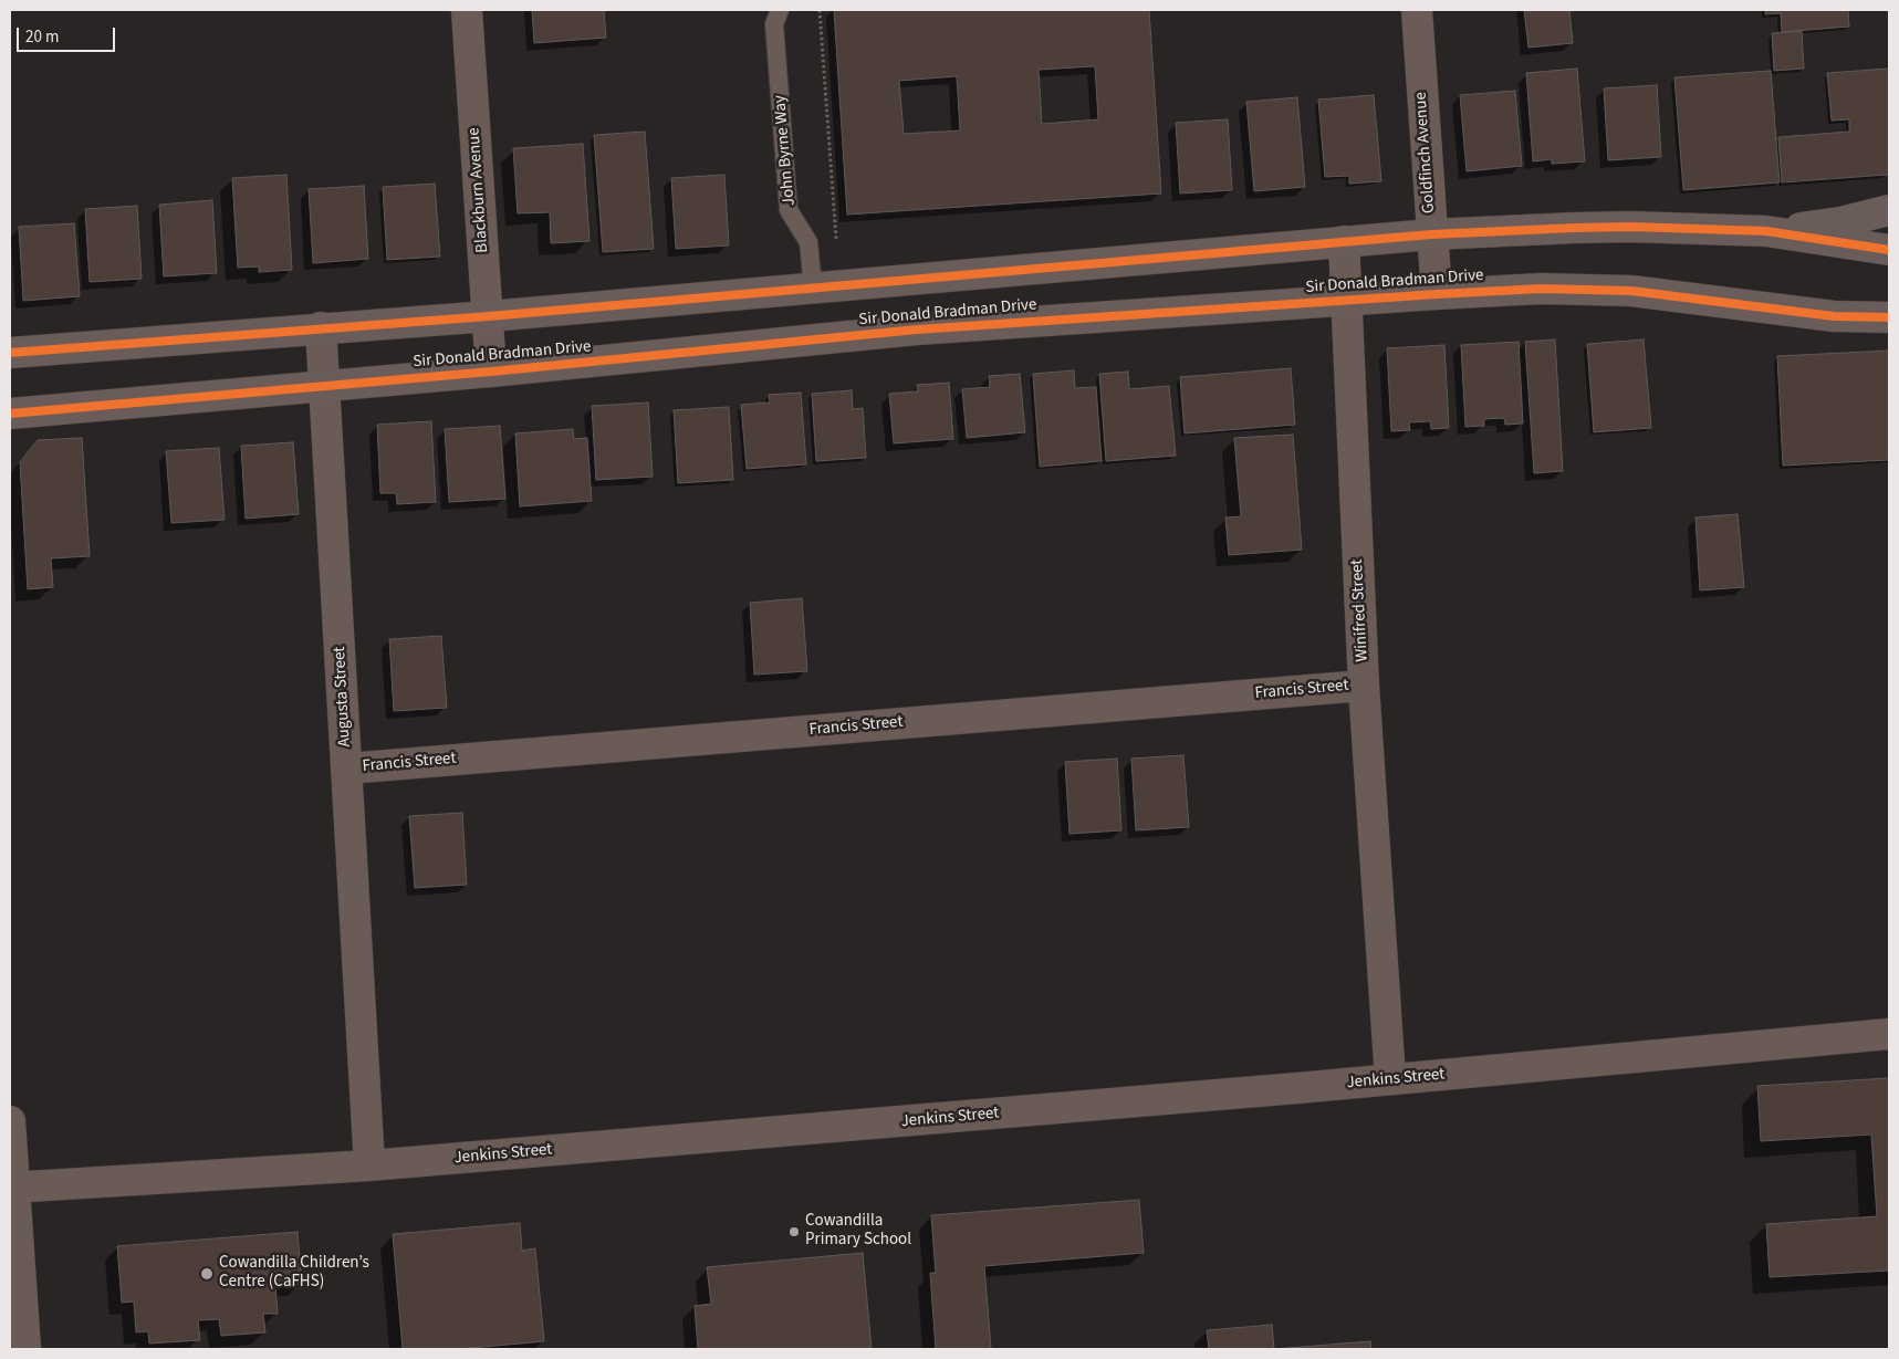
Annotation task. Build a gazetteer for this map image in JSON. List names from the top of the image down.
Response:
{
  "streets": {
    "main road": ["Sir Donald Bradman Drive"],
    "street": [
      "Goldfinch Avenue",
      "Blackburn Avenue",
      "Winifred Street",
      "Francis Street",
      "Augusta Street",
      "Jenkins Street"
    ],
    "lane": ["John Byrne Way"]
  },
  "crossings": [
    ["Goldfinch Avenue", "Sir Donald Bradman Drive"],
    ["Blackburn Avenue", "Sir Donald Bradman Drive"],
    ["Sir Donald Bradman Drive", "Winifred Street"],
    ["Sir Donald Bradman Drive", "Augusta Street"],
    ["Winifred Street", "Francis Street"],
    ["Winifred Street", "Jenkins Street"],
    ["Francis Street", "Augusta Street"],
    ["Augusta Street", "Jenkins Street"]
  ],
  "places": ["Cowandilla Primary School", "Cowandilla Children’s Centre (CaFHS)"],
  "scale_bar": "20 m"
}
